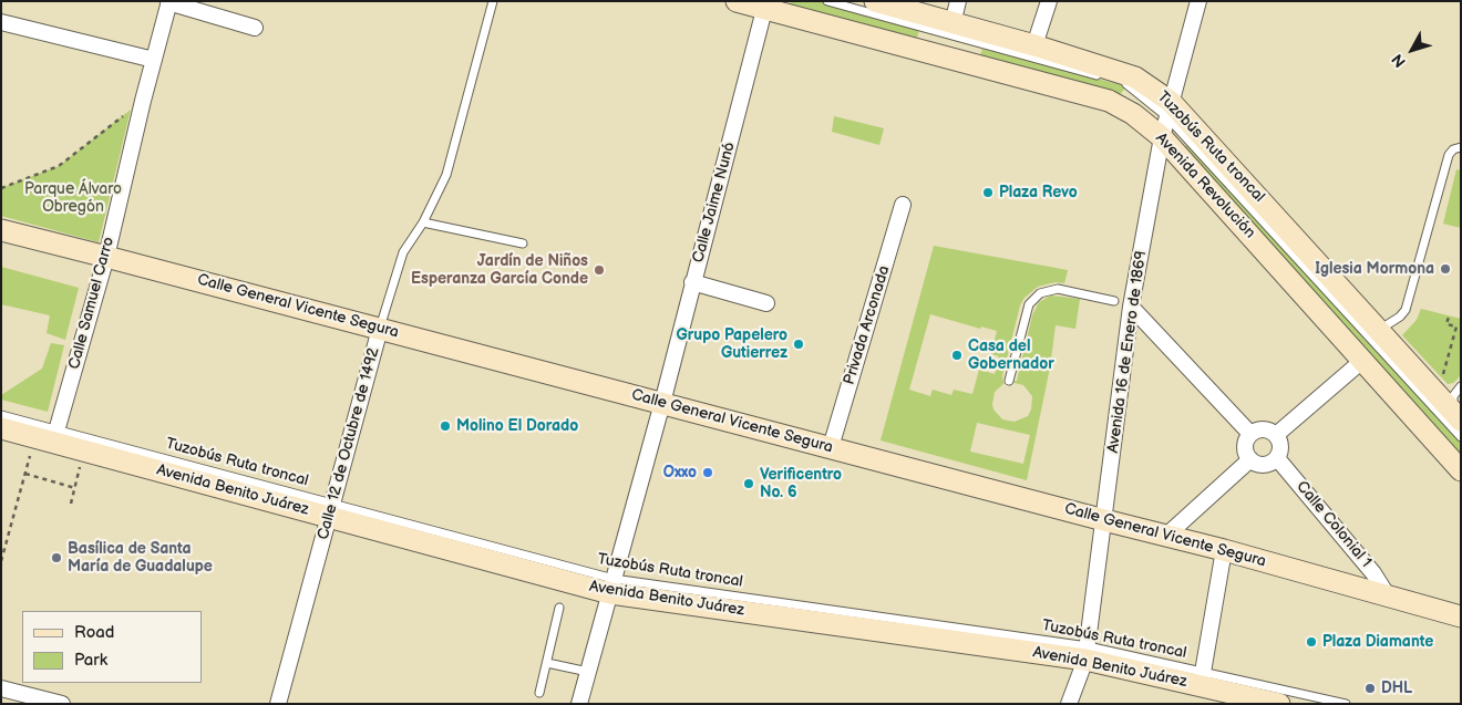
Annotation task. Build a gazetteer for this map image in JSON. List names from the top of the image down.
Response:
{
  "streets": {
    "main road": ["Avenida Revolución", "Calle General Vicente Segura", "Avenida Benito Juárez"],
    "street": [
      "Calle Jaime Nunó",
      "Calle Samuel Carro",
      "Privada Arconada",
      "Avenida 16 de Enero de 1869",
      "Calle 12 de Octubre de 1492",
      "Calle Colonial 1"
    ],
    "lane": ["Tuzobús Ruta troncal"]
  },
  "crossings": [
    ["Tuzobús Ruta troncal", "Avenida Revolución"],
    ["Tuzobús Ruta troncal", "Avenida 16 de Enero de 1869"],
    ["Tuzobús Ruta troncal", "Avenida Benito Juárez"],
    ["Avenida Revolución", "Calle Jaime Nunó"],
    ["Avenida Revolución", "Avenida 16 de Enero de 1869"],
    ["Calle Jaime Nunó", "Calle General Vicente Segura"],
    ["Calle Jaime Nunó", "Avenida Benito Juárez"],
    ["Calle Samuel Carro", "Calle General Vicente Segura"],
    ["Calle Samuel Carro", "Avenida Benito Juárez"],
    ["Calle General Vicente Segura", "Privada Arconada"],
    ["Calle General Vicente Segura", "Avenida 16 de Enero de 1869"],
    ["Calle General Vicente Segura", "Calle 12 de Octubre de 1492"],
    ["Calle General Vicente Segura", "Calle Colonial 1"],
    ["Avenida 16 de Enero de 1869", "Avenida Benito Juárez"],
    ["Calle 12 de Octubre de 1492", "Avenida Benito Juárez"]
  ],
  "parks": ["Parque Álvaro Obregón"],
  "places": [
    "Plaza Revo",
    "Iglesia Mormona",
    "Jardín de Niños Esperanza García Conde",
    "Grupo Papelero Gutierrez",
    "Casa del Gobernador",
    "Molino El Dorado",
    "Oxxo",
    "Verificentro No. 6",
    "Basílica de Santa María de Guadalupe",
    "Plaza Diamante",
    "DHL"
  ],
  "legend": ["Road", "Park"],
  "north": "bottom left"
}
